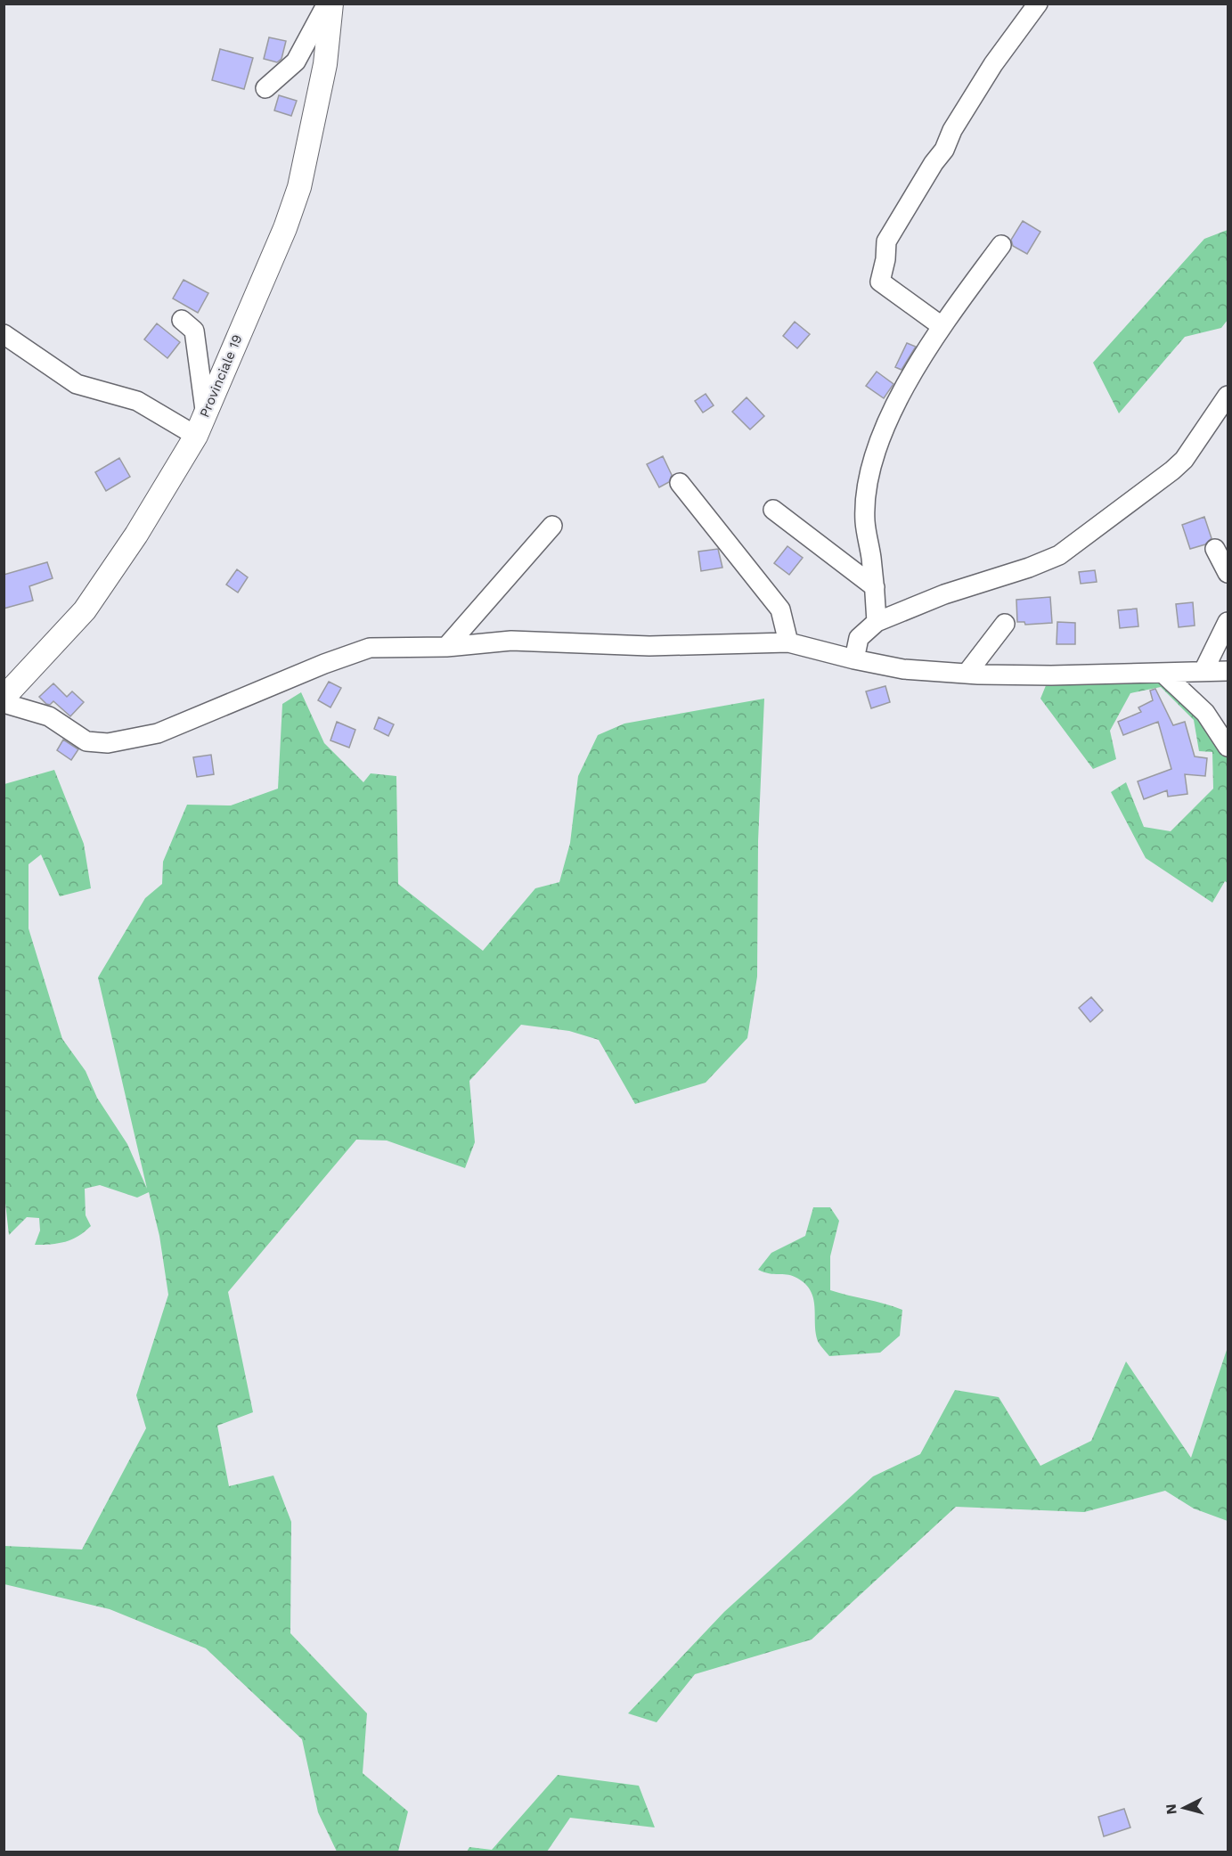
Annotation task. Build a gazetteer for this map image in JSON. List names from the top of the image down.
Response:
{
  "streets": {
    "main road": ["Provinciale 19"]
  },
  "north": "left"
}
